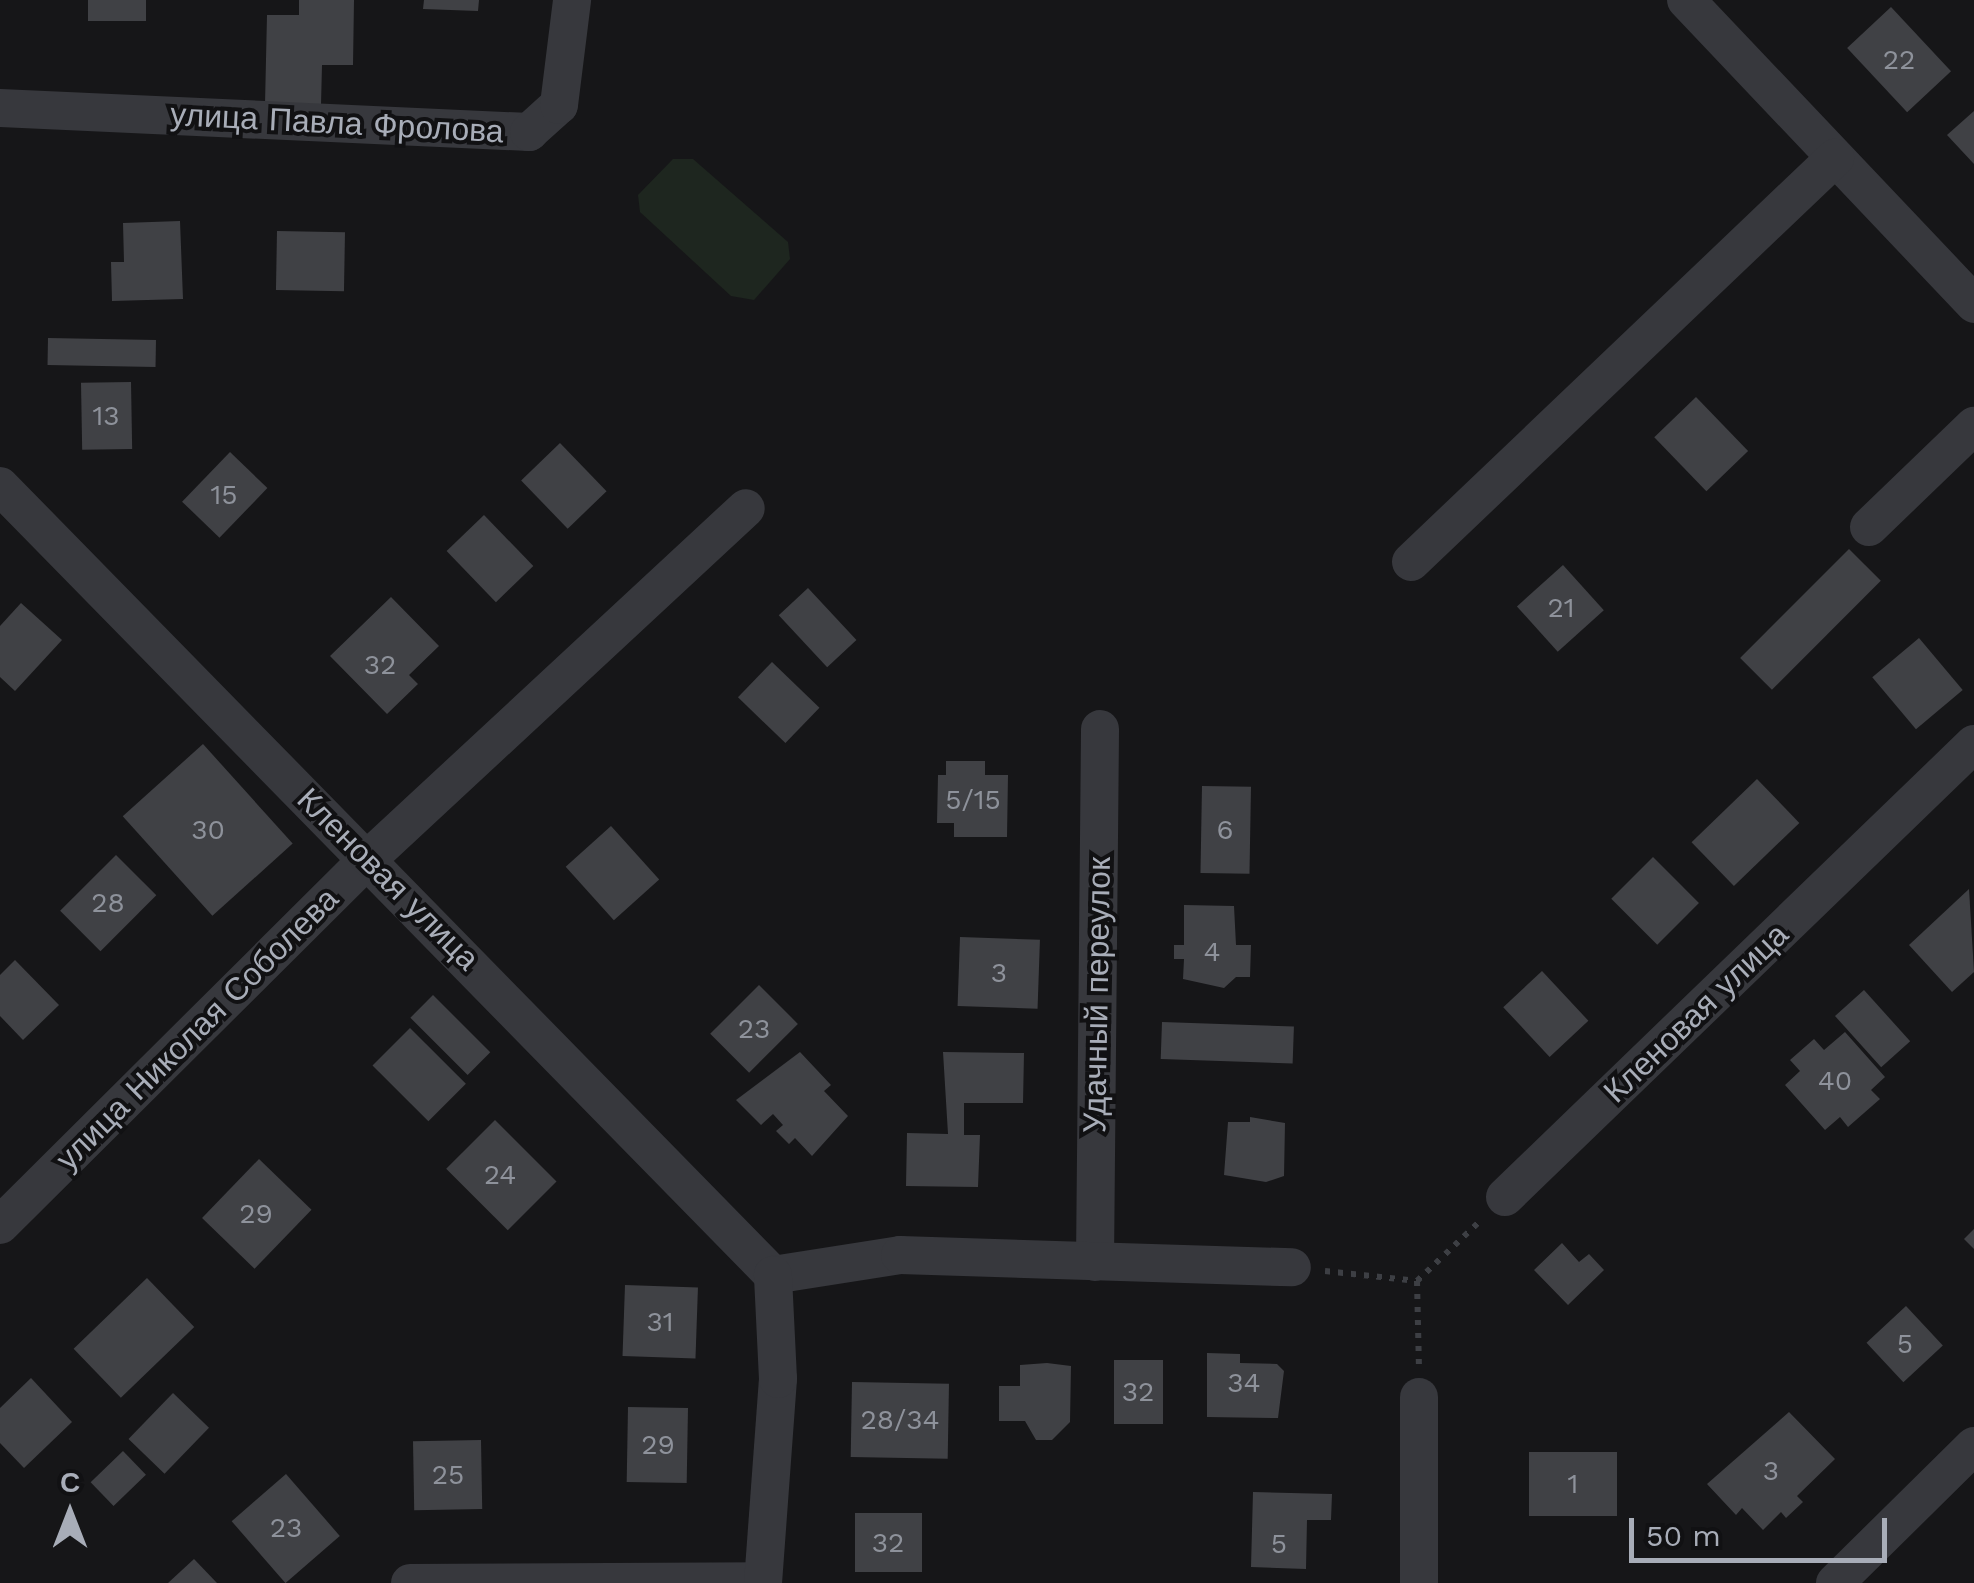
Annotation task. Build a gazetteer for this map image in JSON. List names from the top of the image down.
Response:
{
  "streets": {
    "street": [
      "улица Павла Фролова",
      "Кленовая улица",
      "Удачный переулок",
      "улица Николая Соболева"
    ]
  },
  "crossings": [
    ["Кленовая улица", "улица Николая Соболева"]
  ],
  "house_numbers": [
    "22",
    "13",
    "15",
    "21",
    "32",
    "5/15",
    "30",
    "6",
    "28",
    "4",
    "3",
    "23",
    "40",
    "24",
    "29",
    "31",
    "5",
    "34",
    "32",
    "28/34",
    "29",
    "3",
    "25",
    "1",
    "23",
    "32",
    "5"
  ],
  "scale_bar": "50 m",
  "north": "top"
}
